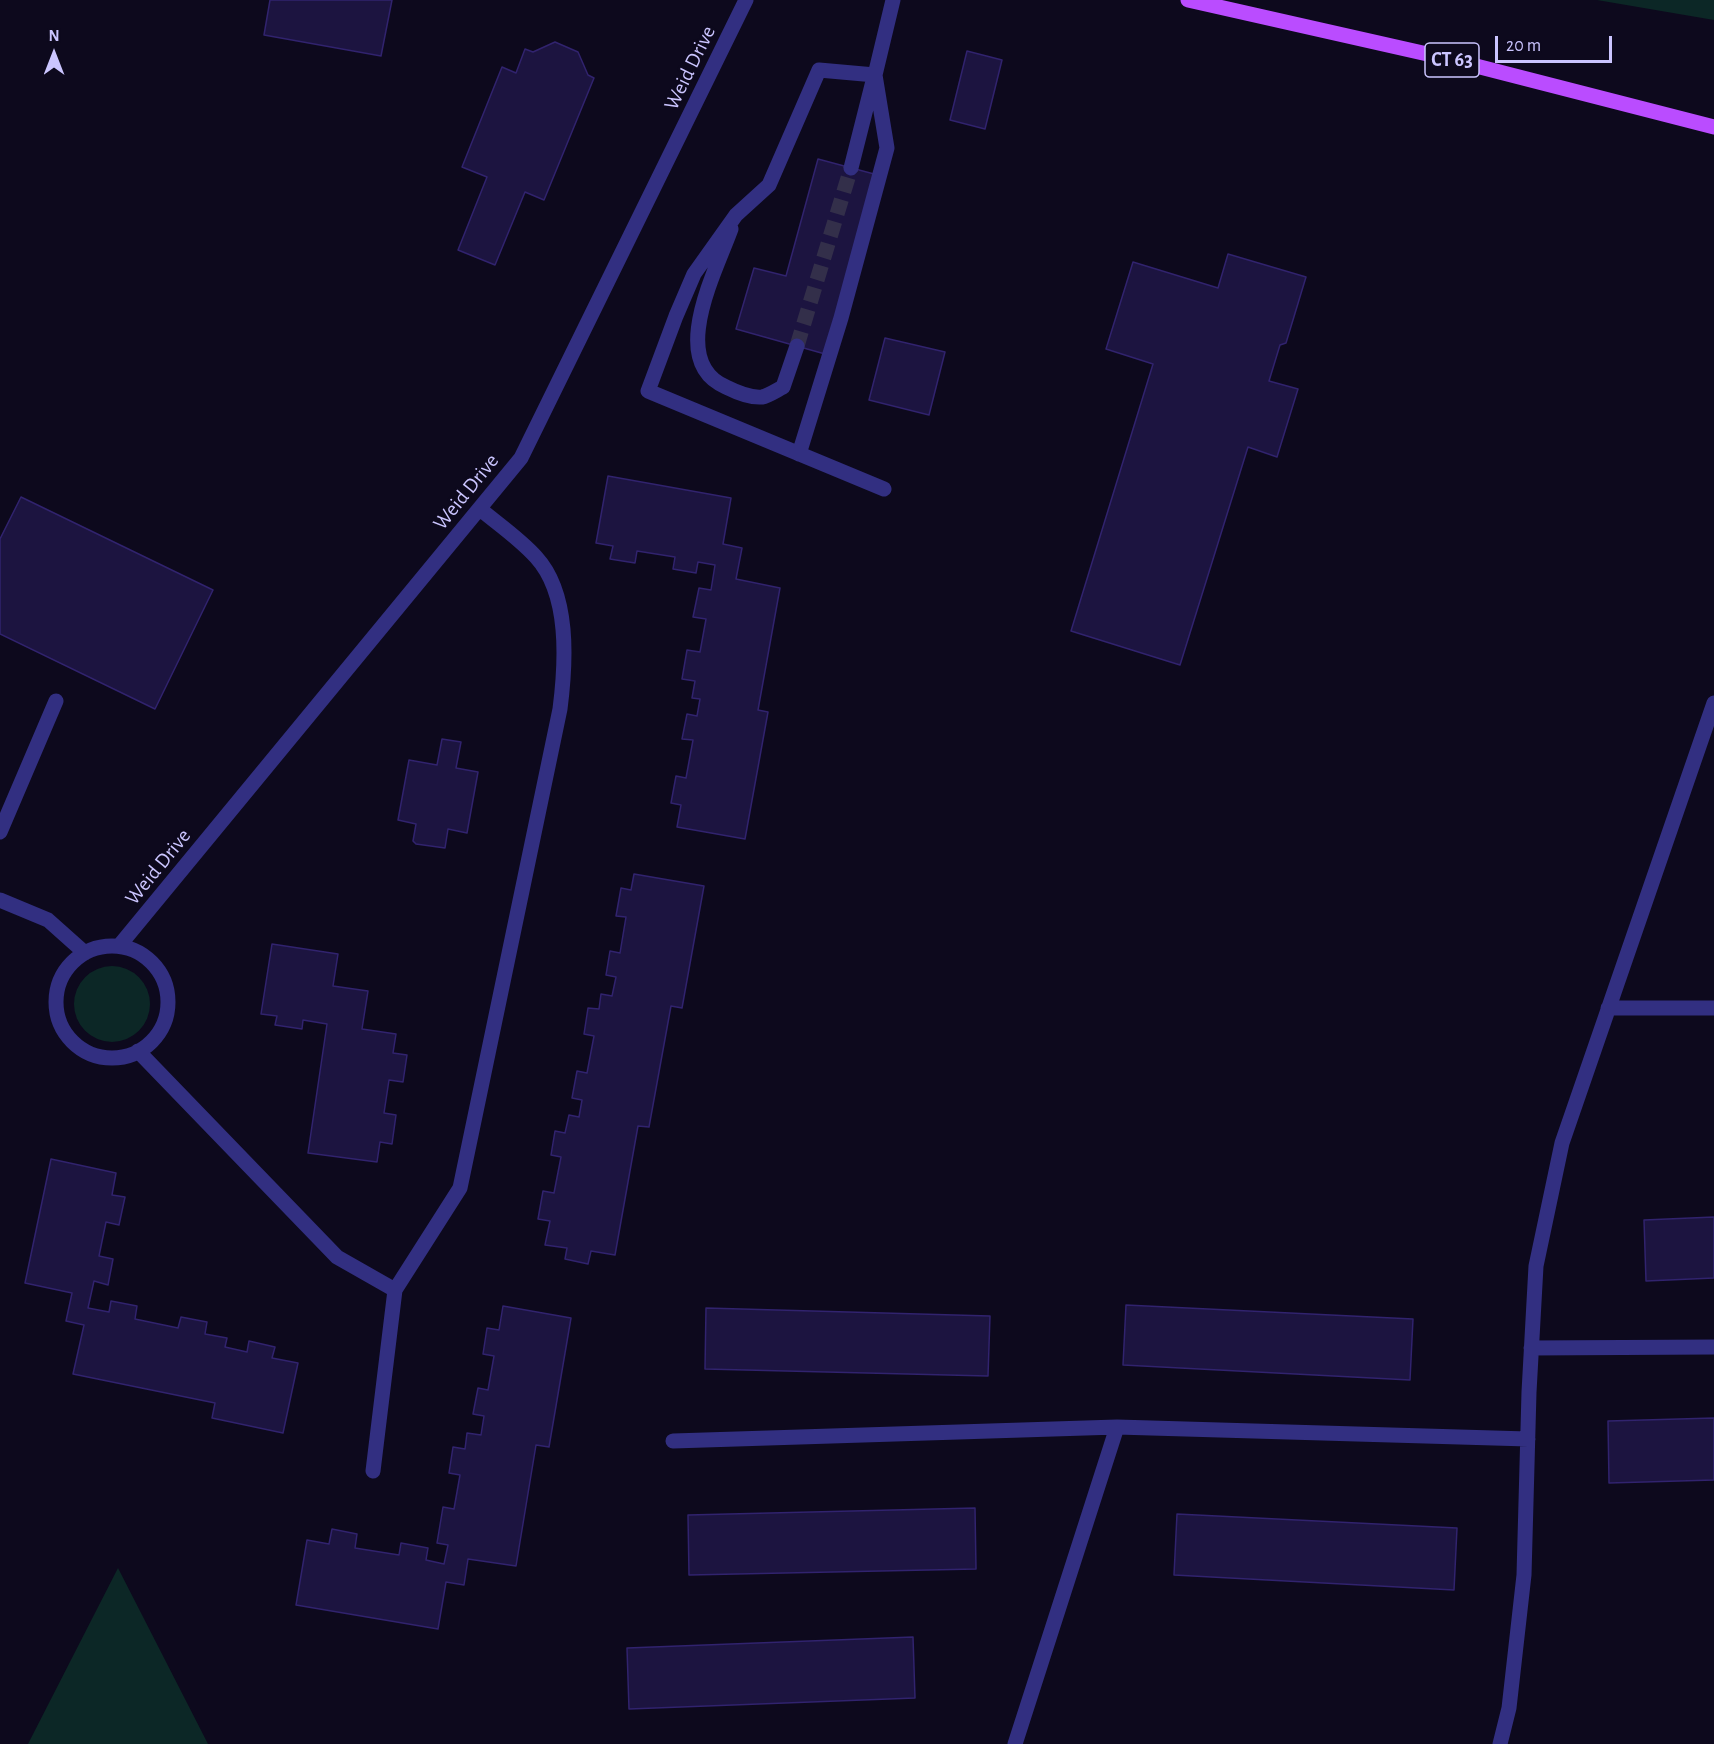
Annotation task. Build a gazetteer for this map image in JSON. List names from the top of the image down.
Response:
{
  "streets": {
    "main road": ["CT 63"],
    "street": ["Weid Drive"]
  },
  "scale_bar": "20 m",
  "north": "top"
}
